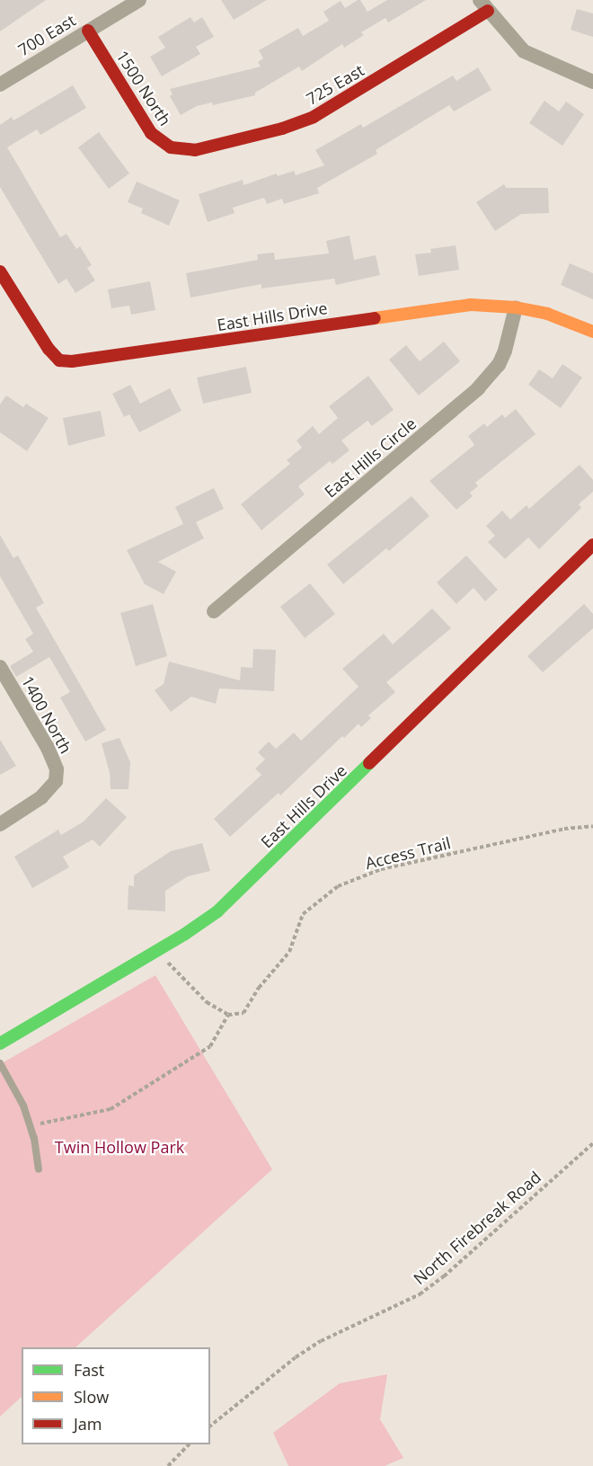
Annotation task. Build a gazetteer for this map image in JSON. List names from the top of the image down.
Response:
{
  "streets": {
    "street": [
      "700 East",
      "725 East",
      "1500 North",
      "East Hills Drive",
      "East Hills Circle",
      "1400 North"
    ],
    "path": ["Access Trail", "North Firebreak Road"]
  },
  "crossings": [
    ["700 East", "1500 North"],
    ["725 East", "1500 North"],
    ["East Hills Drive", "East Hills Circle"]
  ],
  "parks": ["Twin Hollow Park"],
  "legend": ["Fast", "Slow", "Jam"]
}
